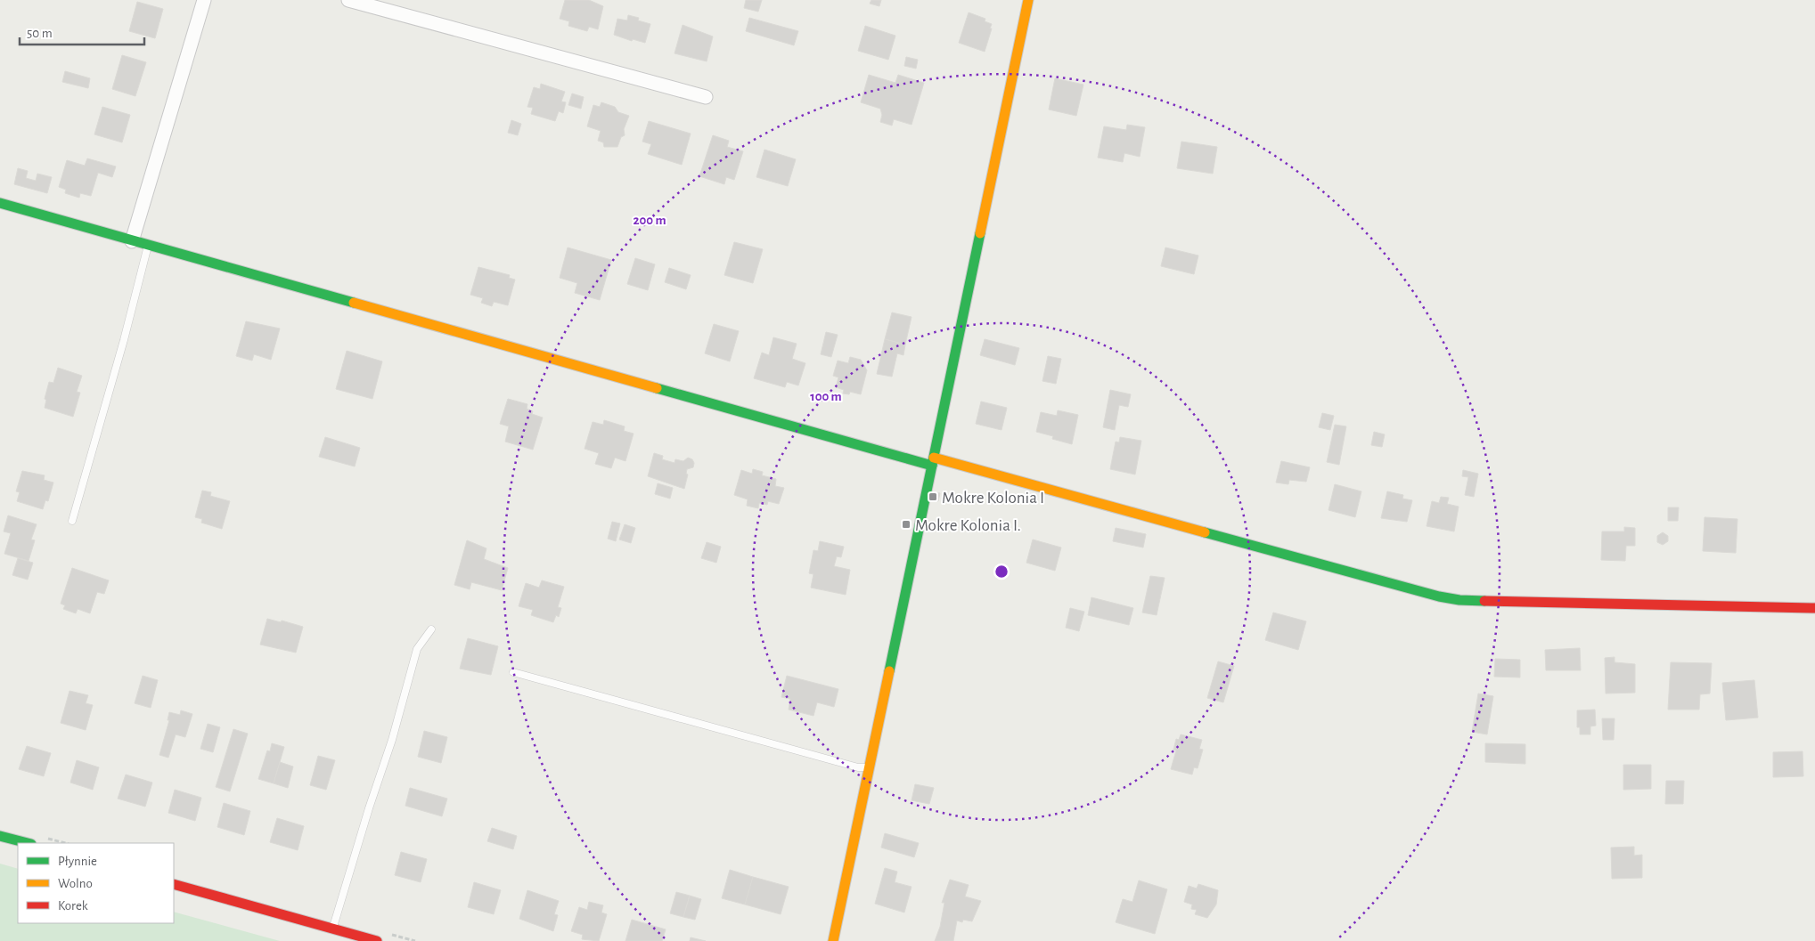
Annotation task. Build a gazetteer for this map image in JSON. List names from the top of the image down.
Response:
{
  "places": {
    "transit": ["Mokre Kolonia I", "Mokre Kolonia I."]
  },
  "legend": ["Płynnie", "Wolno", "Korek"],
  "scale_bar": "50 m",
  "rings": ["200 m", "100 m"]
}
